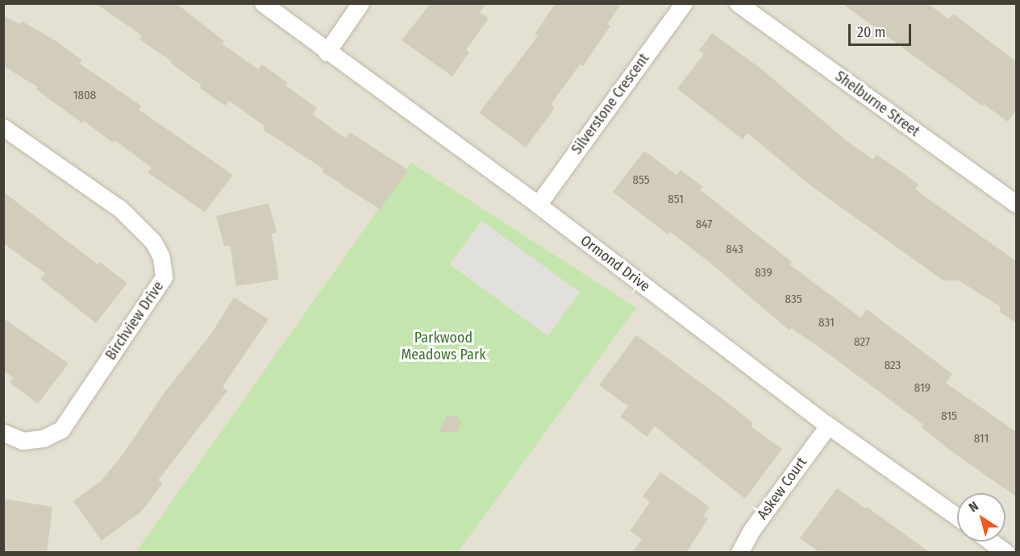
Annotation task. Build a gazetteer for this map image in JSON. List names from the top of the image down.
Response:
{
  "streets": {
    "street": [
      "Silverstone Crescent",
      "Shelburne Street",
      "Ormond Drive",
      "Birchview Drive",
      "Askew Court"
    ]
  },
  "crossings": [
    ["Silverstone Crescent", "Ormond Drive"],
    ["Ormond Drive", "Askew Court"]
  ],
  "parks": ["Parkwood Meadows Park"],
  "house_numbers": [
    "1808",
    "855",
    "851",
    "847",
    "843",
    "839",
    "835",
    "831",
    "827",
    "823",
    "819",
    "815",
    "811"
  ],
  "scale_bar": "20 m",
  "north": "top left"
}
